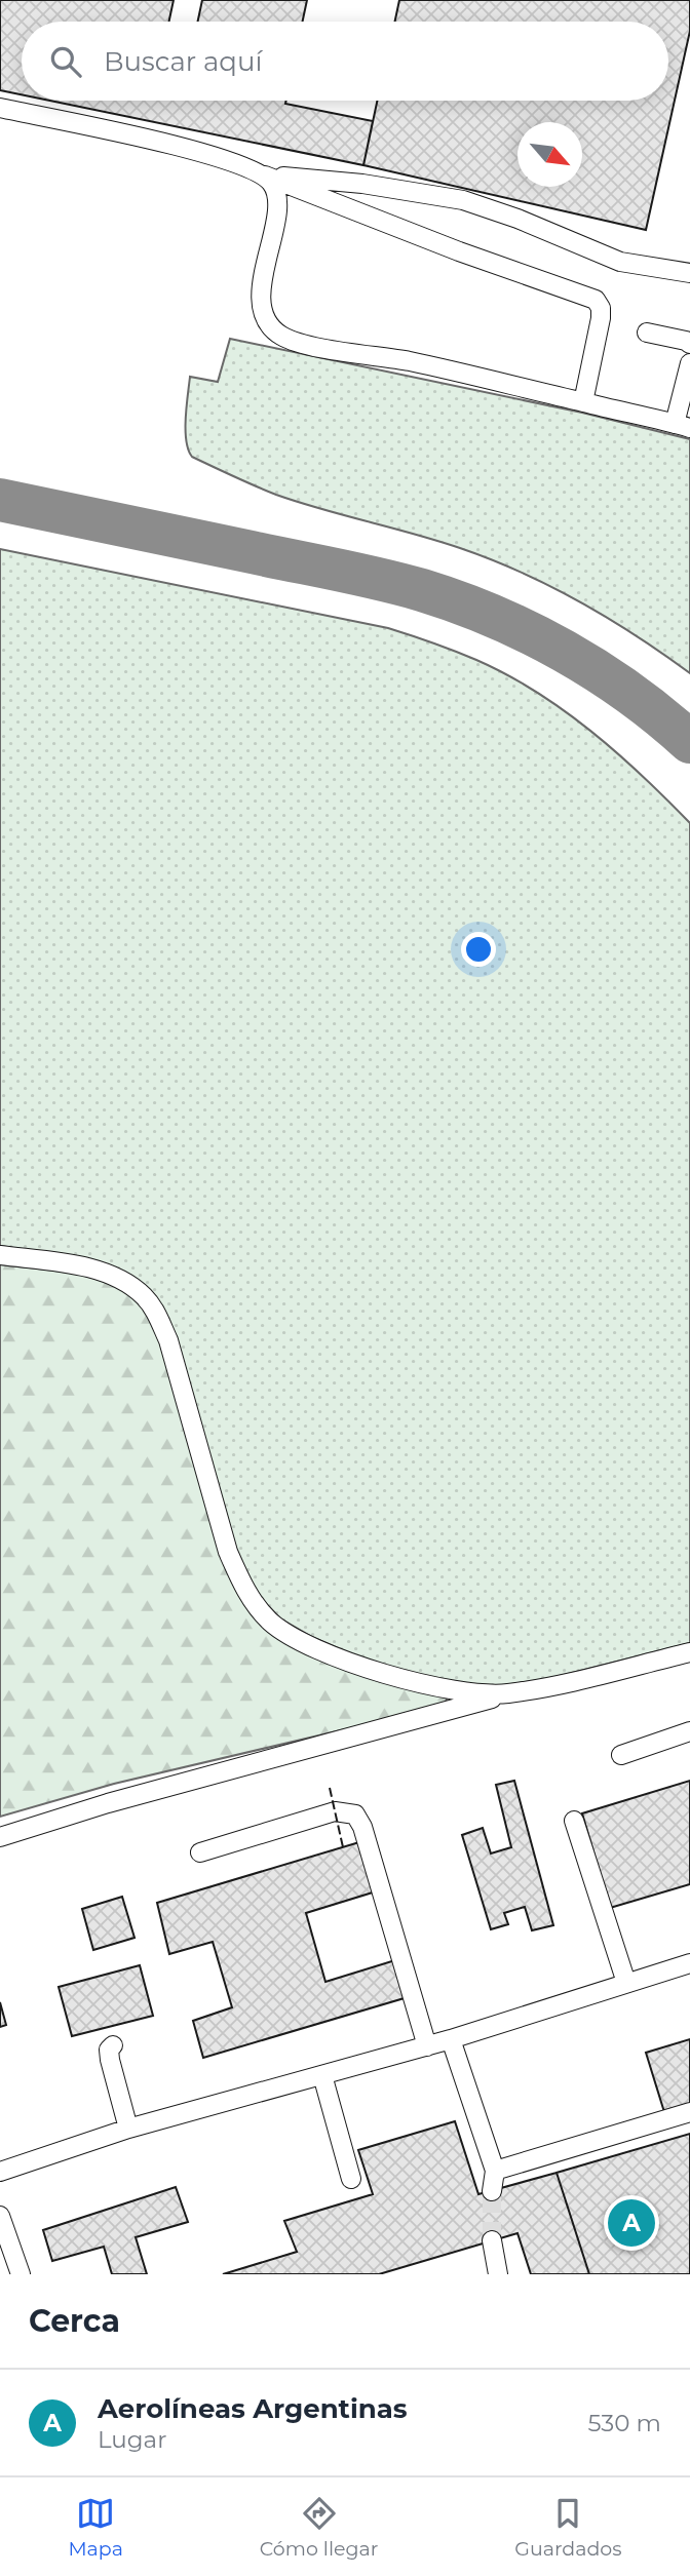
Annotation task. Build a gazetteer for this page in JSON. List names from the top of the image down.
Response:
{
  "north": "bottom right",
  "page": {
    "search": "Buscar aquí",
    "pins": "A",
    "heading": "Cerca",
    "list": [
      {
        "mark": "A",
        "name": "Aerolíneas Argentinas",
        "note": "Lugar",
        "value": "530 m"
      }
    ],
    "nav": ["Mapa", "Cómo llegar", "Guardados"]
  }
}
